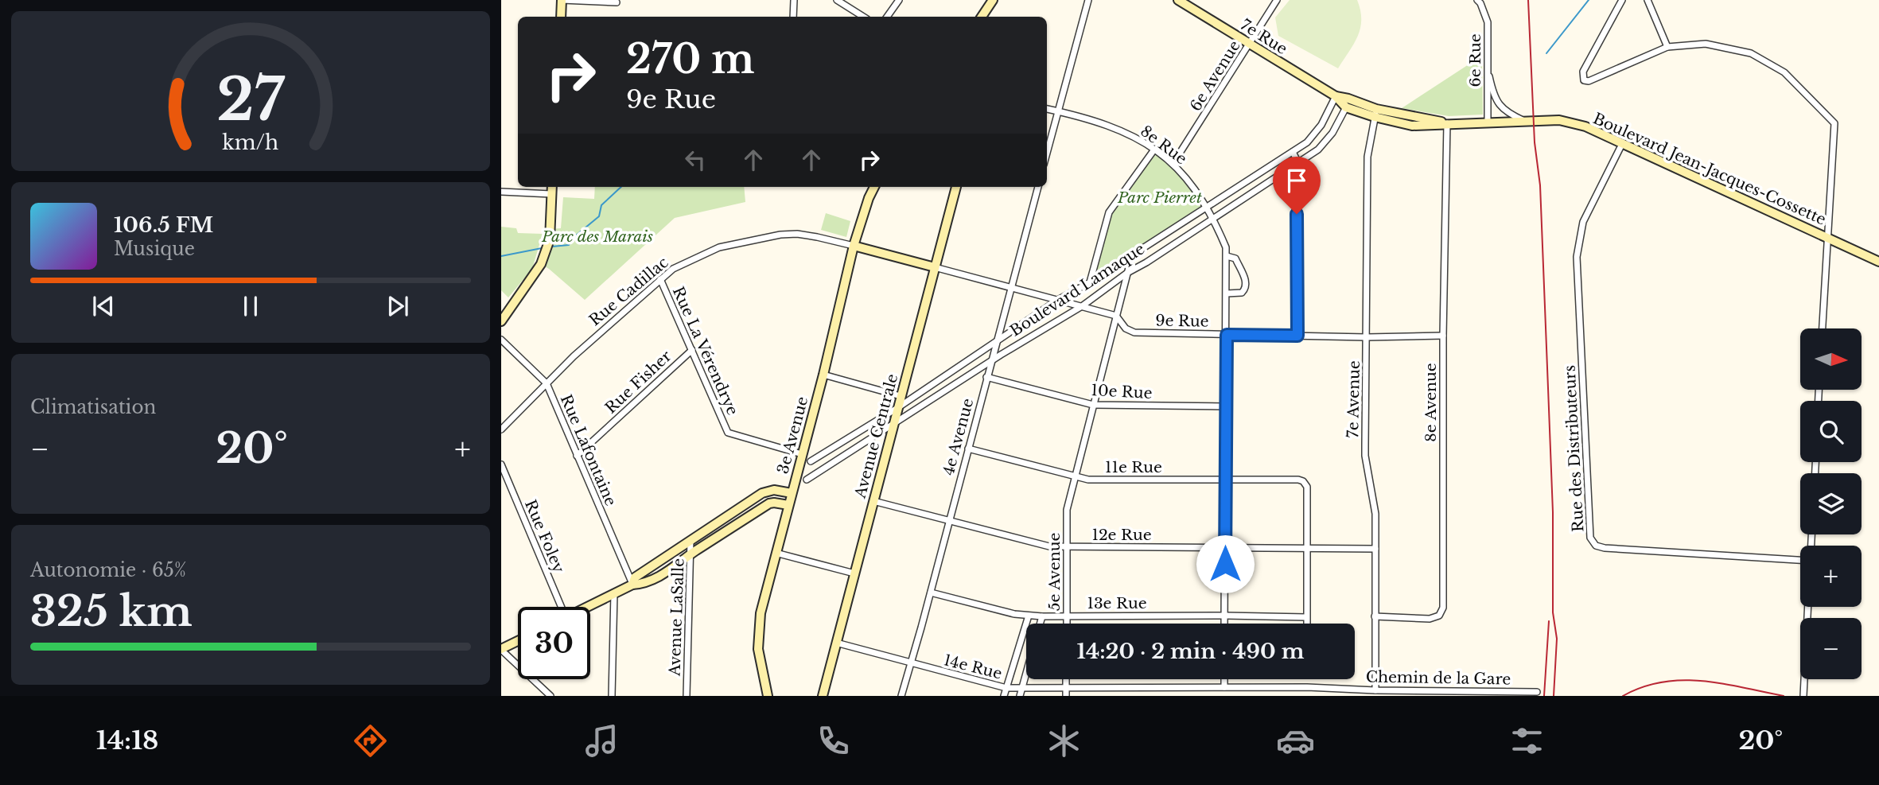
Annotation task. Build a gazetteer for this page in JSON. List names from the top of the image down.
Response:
{
  "streets": {
    "main road": [
      "7e Rue",
      "Boulevard Jean-Jacques-Cossette",
      "Rue Cadillac",
      "3e Avenue",
      "Avenue Centrale"
    ],
    "street": [
      "6e Rue",
      "6e Avenue",
      "8e Rue",
      "Boulevard Lamaque",
      "9e Rue",
      "Rue La Vérendrye",
      "Rue Fisher",
      "10e Rue",
      "7e Avenue",
      "8e Avenue",
      "4e Avenue",
      "Rue des Distributeurs",
      "Rue Lafontaine",
      "11e Rue",
      "12e Rue",
      "Rue Foley",
      "5e Avenue",
      "13e Rue",
      "Avenue LaSalle",
      "14e Rue",
      "Chemin de la Gare"
    ]
  },
  "crossings": [
    ["7e Rue", "6e Rue"],
    ["7e Rue", "6e Avenue"],
    ["7e Rue", "Boulevard Jean-Jacques-Cossette"],
    ["7e Rue", "Boulevard Lamaque"],
    ["7e Rue", "7e Avenue"],
    ["7e Rue", "8e Avenue"],
    ["6e Avenue", "8e Rue"],
    ["8e Rue", "Boulevard Lamaque"],
    ["Boulevard Jean-Jacques-Cossette", "Rue des Distributeurs"],
    ["Boulevard Lamaque", "9e Rue"],
    ["Boulevard Lamaque", "Avenue Centrale"],
    ["Boulevard Lamaque", "4e Avenue"],
    ["Boulevard Lamaque", "5e Avenue"],
    ["Rue Cadillac", "9e Rue"],
    ["Rue Cadillac", "Rue La Vérendrye"],
    ["Rue Cadillac", "3e Avenue"],
    ["Rue Cadillac", "Avenue Centrale"],
    ["Rue Cadillac", "Rue Lafontaine"],
    ["9e Rue", "7e Avenue"],
    ["9e Rue", "8e Avenue"],
    ["9e Rue", "Avenue Centrale"],
    ["9e Rue", "4e Avenue"],
    ["9e Rue", "5e Avenue"],
    ["Rue La Vérendrye", "Rue Fisher"],
    ["Rue La Vérendrye", "3e Avenue"],
    ["Rue Fisher", "Rue Lafontaine"],
    ["10e Rue", "4e Avenue"],
    ["10e Rue", "5e Avenue"],
    ["7e Avenue", "8e Avenue"],
    ["7e Avenue", "12e Rue"],
    ["7e Avenue", "Chemin de la Gare"],
    ["Avenue Centrale", "12e Rue"],
    ["Avenue Centrale", "14e Rue"],
    ["4e Avenue", "11e Rue"],
    ["4e Avenue", "12e Rue"],
    ["4e Avenue", "13e Rue"],
    ["4e Avenue", "14e Rue"],
    ["11e Rue", "12e Rue"],
    ["11e Rue", "5e Avenue"],
    ["12e Rue", "5e Avenue"],
    ["5e Avenue", "13e Rue"],
    ["14e Rue", "Chemin de la Gare"]
  ],
  "parks": ["Parc Pierret", "Parc des Marais"],
  "north": "right",
  "page": {
    "turn": ["270 m", "9e Rue"],
    "song": ["106.5 FM", "Musique"],
    "map_buttons": ["+", "−"],
    "tile": [
      "Climatisation",
      ["Autonomie · 65%", "325 km"]
    ],
    "heat": ["−", "20°", "+"],
    "limit": "30",
    "trip": "14:20 · 2 min · 490 m",
    "tabs": ["14:18", "20°"],
    "gauge": ["27", "km/h"]
  }
}
